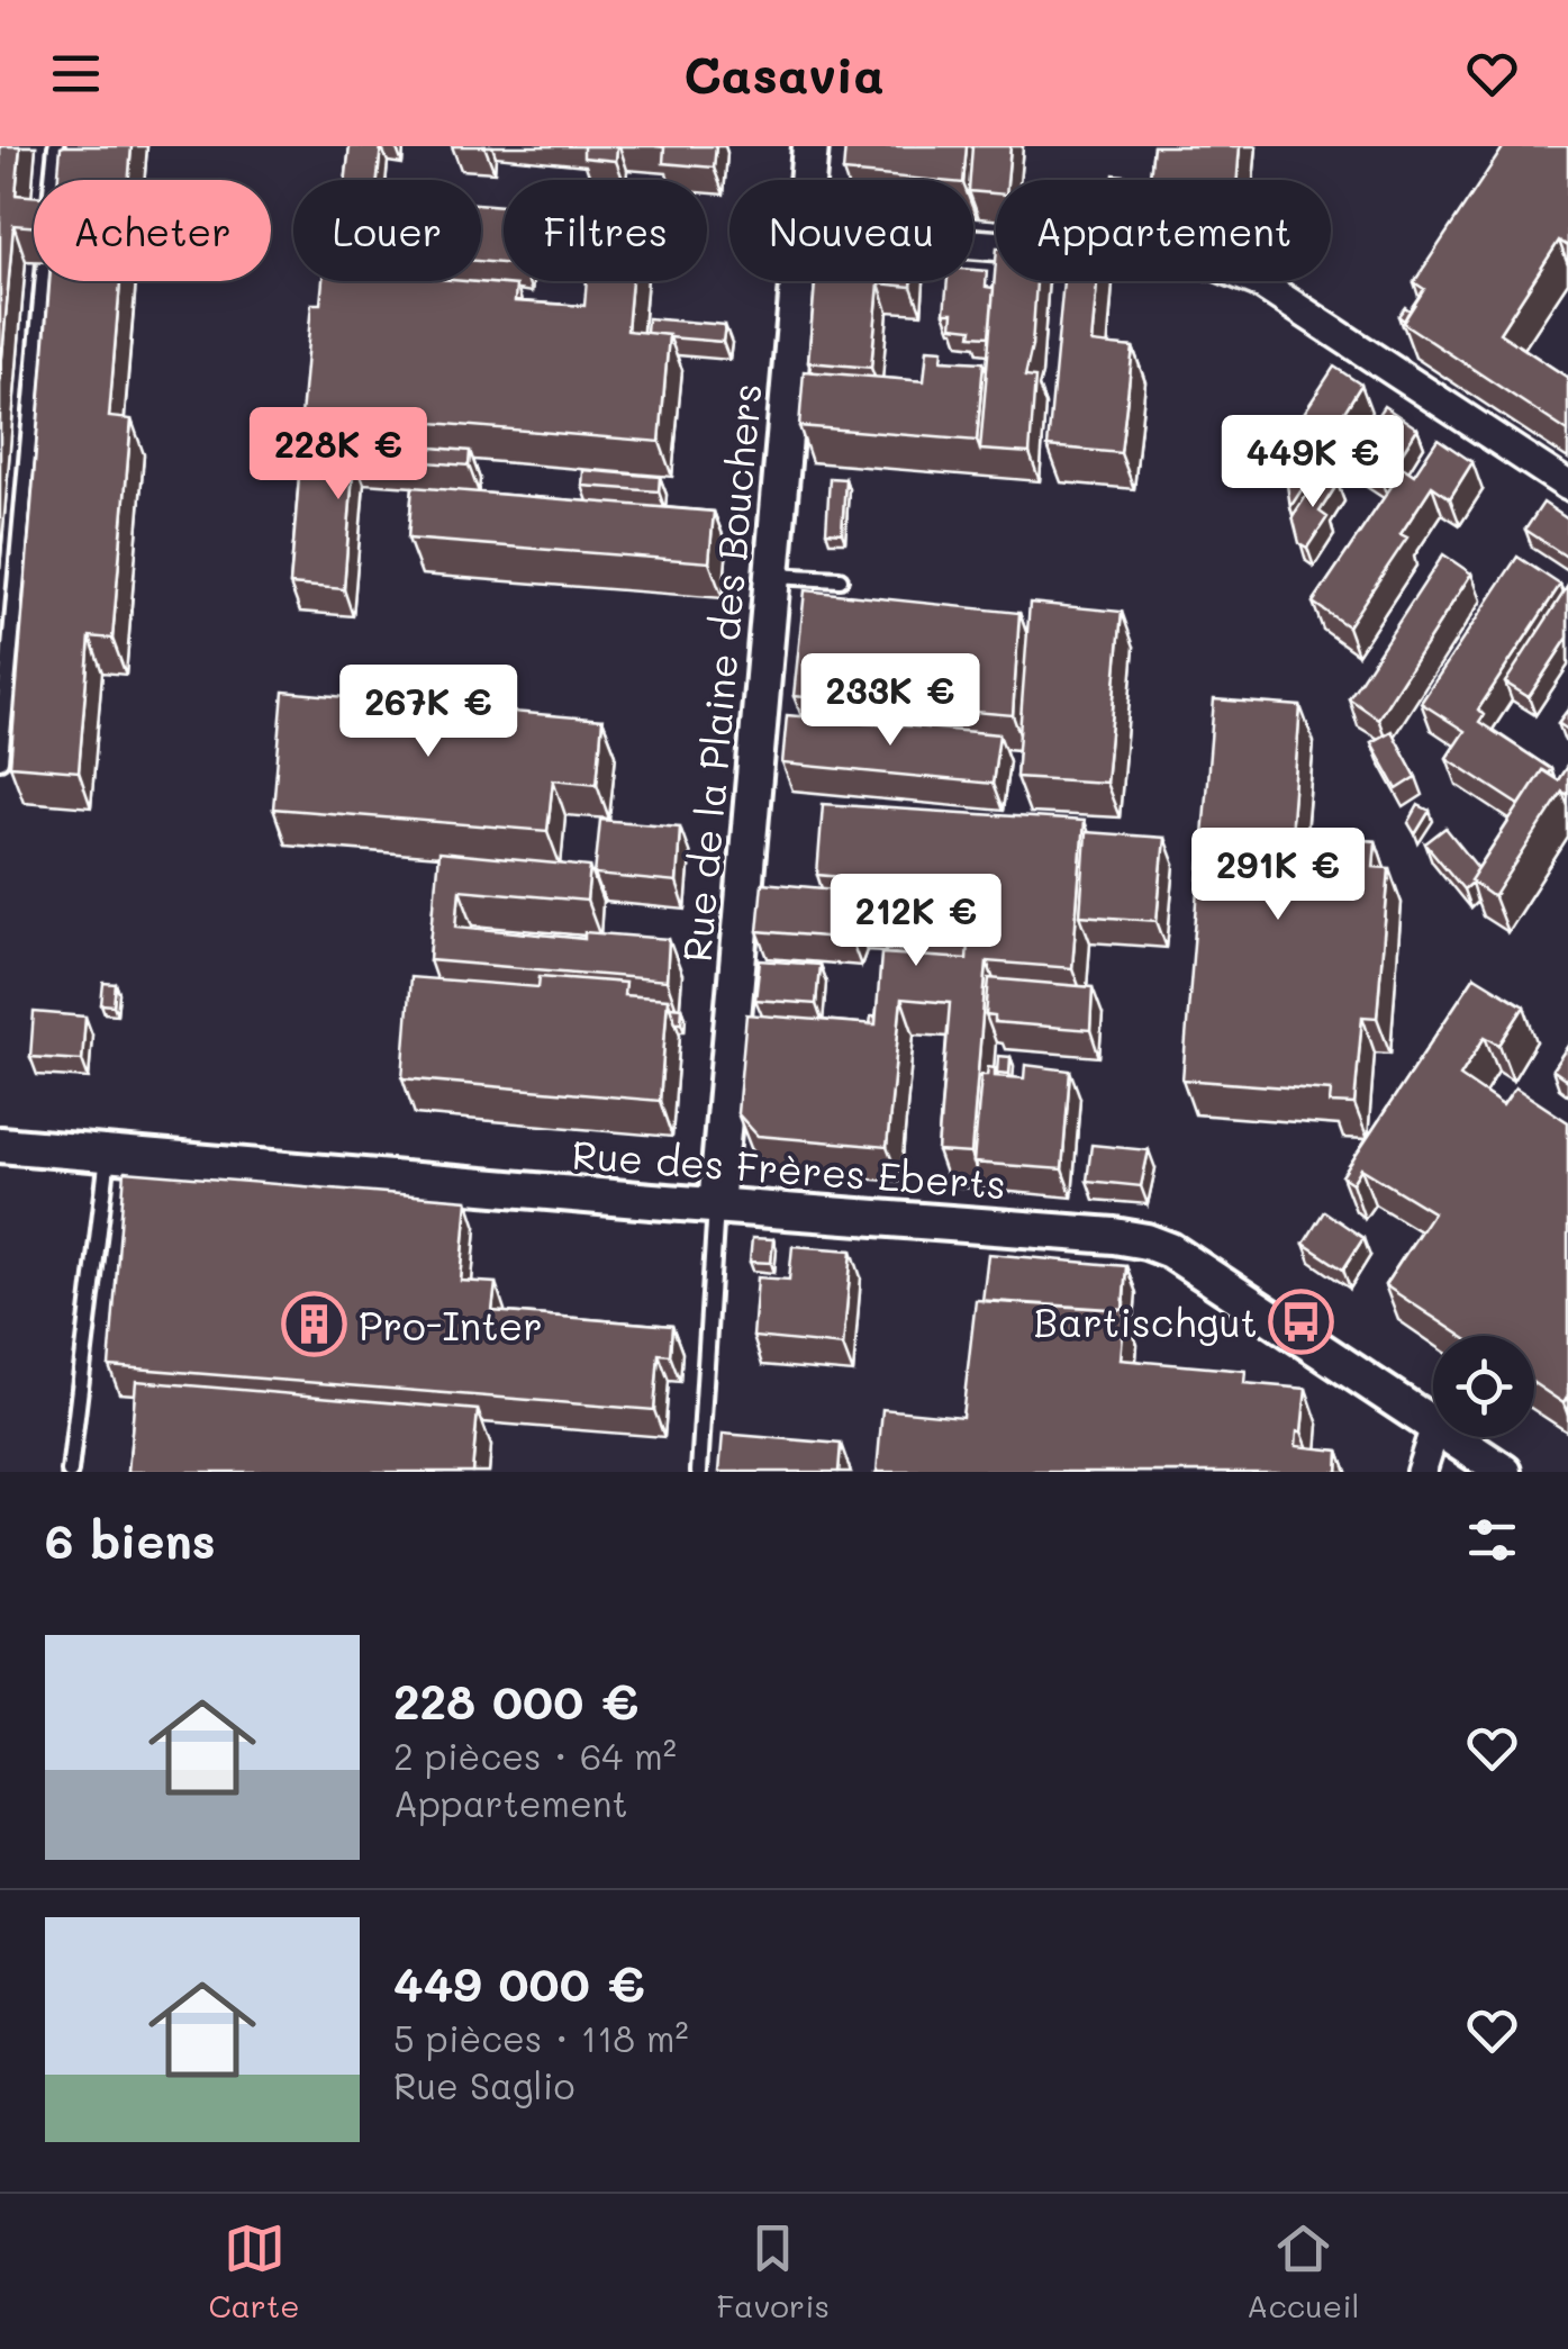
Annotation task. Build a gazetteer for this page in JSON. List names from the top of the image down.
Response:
{
  "streets": {
    "street": ["Rue de la Plaine des Bouchers", "Rue des Frères Eberts"]
  },
  "crossings": [
    ["Rue de la Plaine des Bouchers", "Rue des Frères Eberts"]
  ],
  "places": {
    "bus stop": ["Bartischgut"],
    "building": ["Pro-Inter"]
  },
  "page": {
    "header": "Casavia",
    "chip": [
      "Acheter",
      "Louer",
      "Filtres",
      "Nouveau",
      "Appartement"
    ],
    "price": [
      "228K €",
      "449K €",
      "233K €",
      "267K €",
      "291K €",
      "212K €"
    ],
    "heading": "6 biens",
    "list": [
      {
        "name": "228 000 €",
        "note": "2 pièces · 64 m² · Appartement"
      },
      {
        "name": "449 000 €",
        "note": "5 pièces · 118 m² · Rue Saglio"
      }
    ],
    "tabs": ["Carte", "Favoris", "Accueil"]
  }
}
